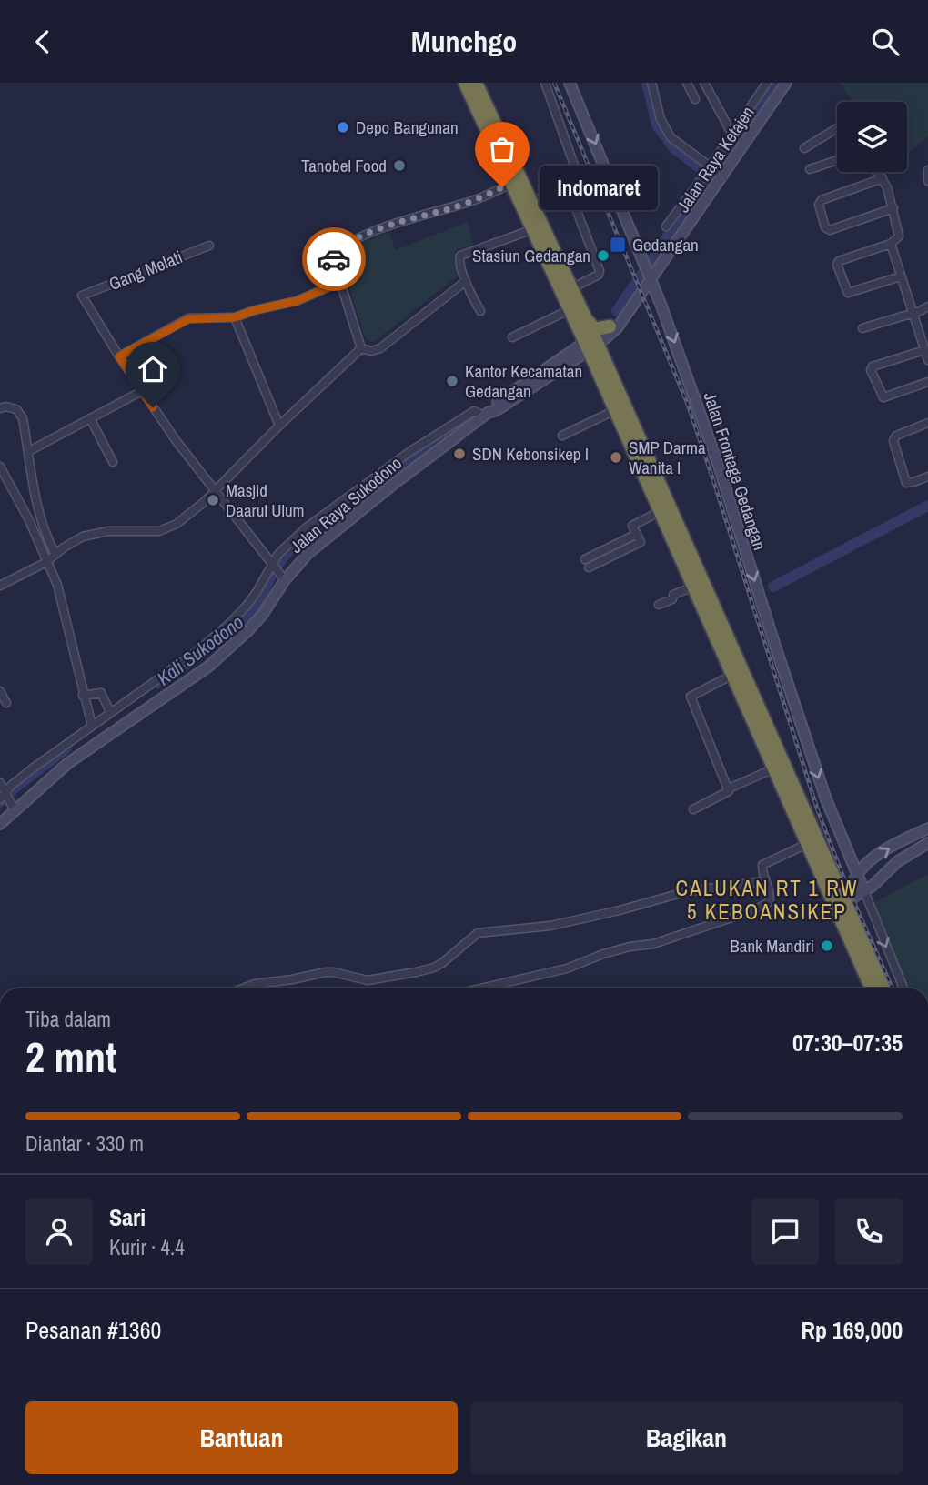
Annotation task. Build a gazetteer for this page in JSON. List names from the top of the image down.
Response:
{
  "streets": {
    "street": [
      "Jalan Raya Ketajen",
      "Gang Melati",
      "Jalan Frontage Gedangan",
      "Jalan Raya Sukodono"
    ]
  },
  "crossings": [
    ["Jalan Raya Ketajen", "Jalan Frontage Gedangan"],
    ["Jalan Raya Ketajen", "Jalan Raya Sukodono"]
  ],
  "one_way": ["Jalan Frontage Gedangan"],
  "districts": ["CALUKAN RT 1 RW 5 KEBOANSIKEP"],
  "water": ["Kali Sukodono"],
  "places": {
    "other": [
      "Depo Bangunan",
      "Tanobel Food",
      "Indomaret",
      "Stasiun Gedangan",
      "Kantor Kecamatan Gedangan",
      "SDN Kebonsikep I",
      "SMP Darma Wanita I",
      "Masjid Daarul Ulum",
      "Bank Mandiri"
    ],
    "transit": ["Gedangan"]
  },
  "page": {
    "header": "Munchgo",
    "bubble": "Indomaret",
    "heading": ["2 mnt", "Tiba dalam", "07:30–07:35"],
    "panel": [
      "Sari",
      "Kurir · 4.4",
      "Pesanan #1360",
      "Rp 169,000"
    ],
    "bar": "Diantar · 330 m",
    "buttons": ["Bantuan", "Bagikan"]
  }
}
